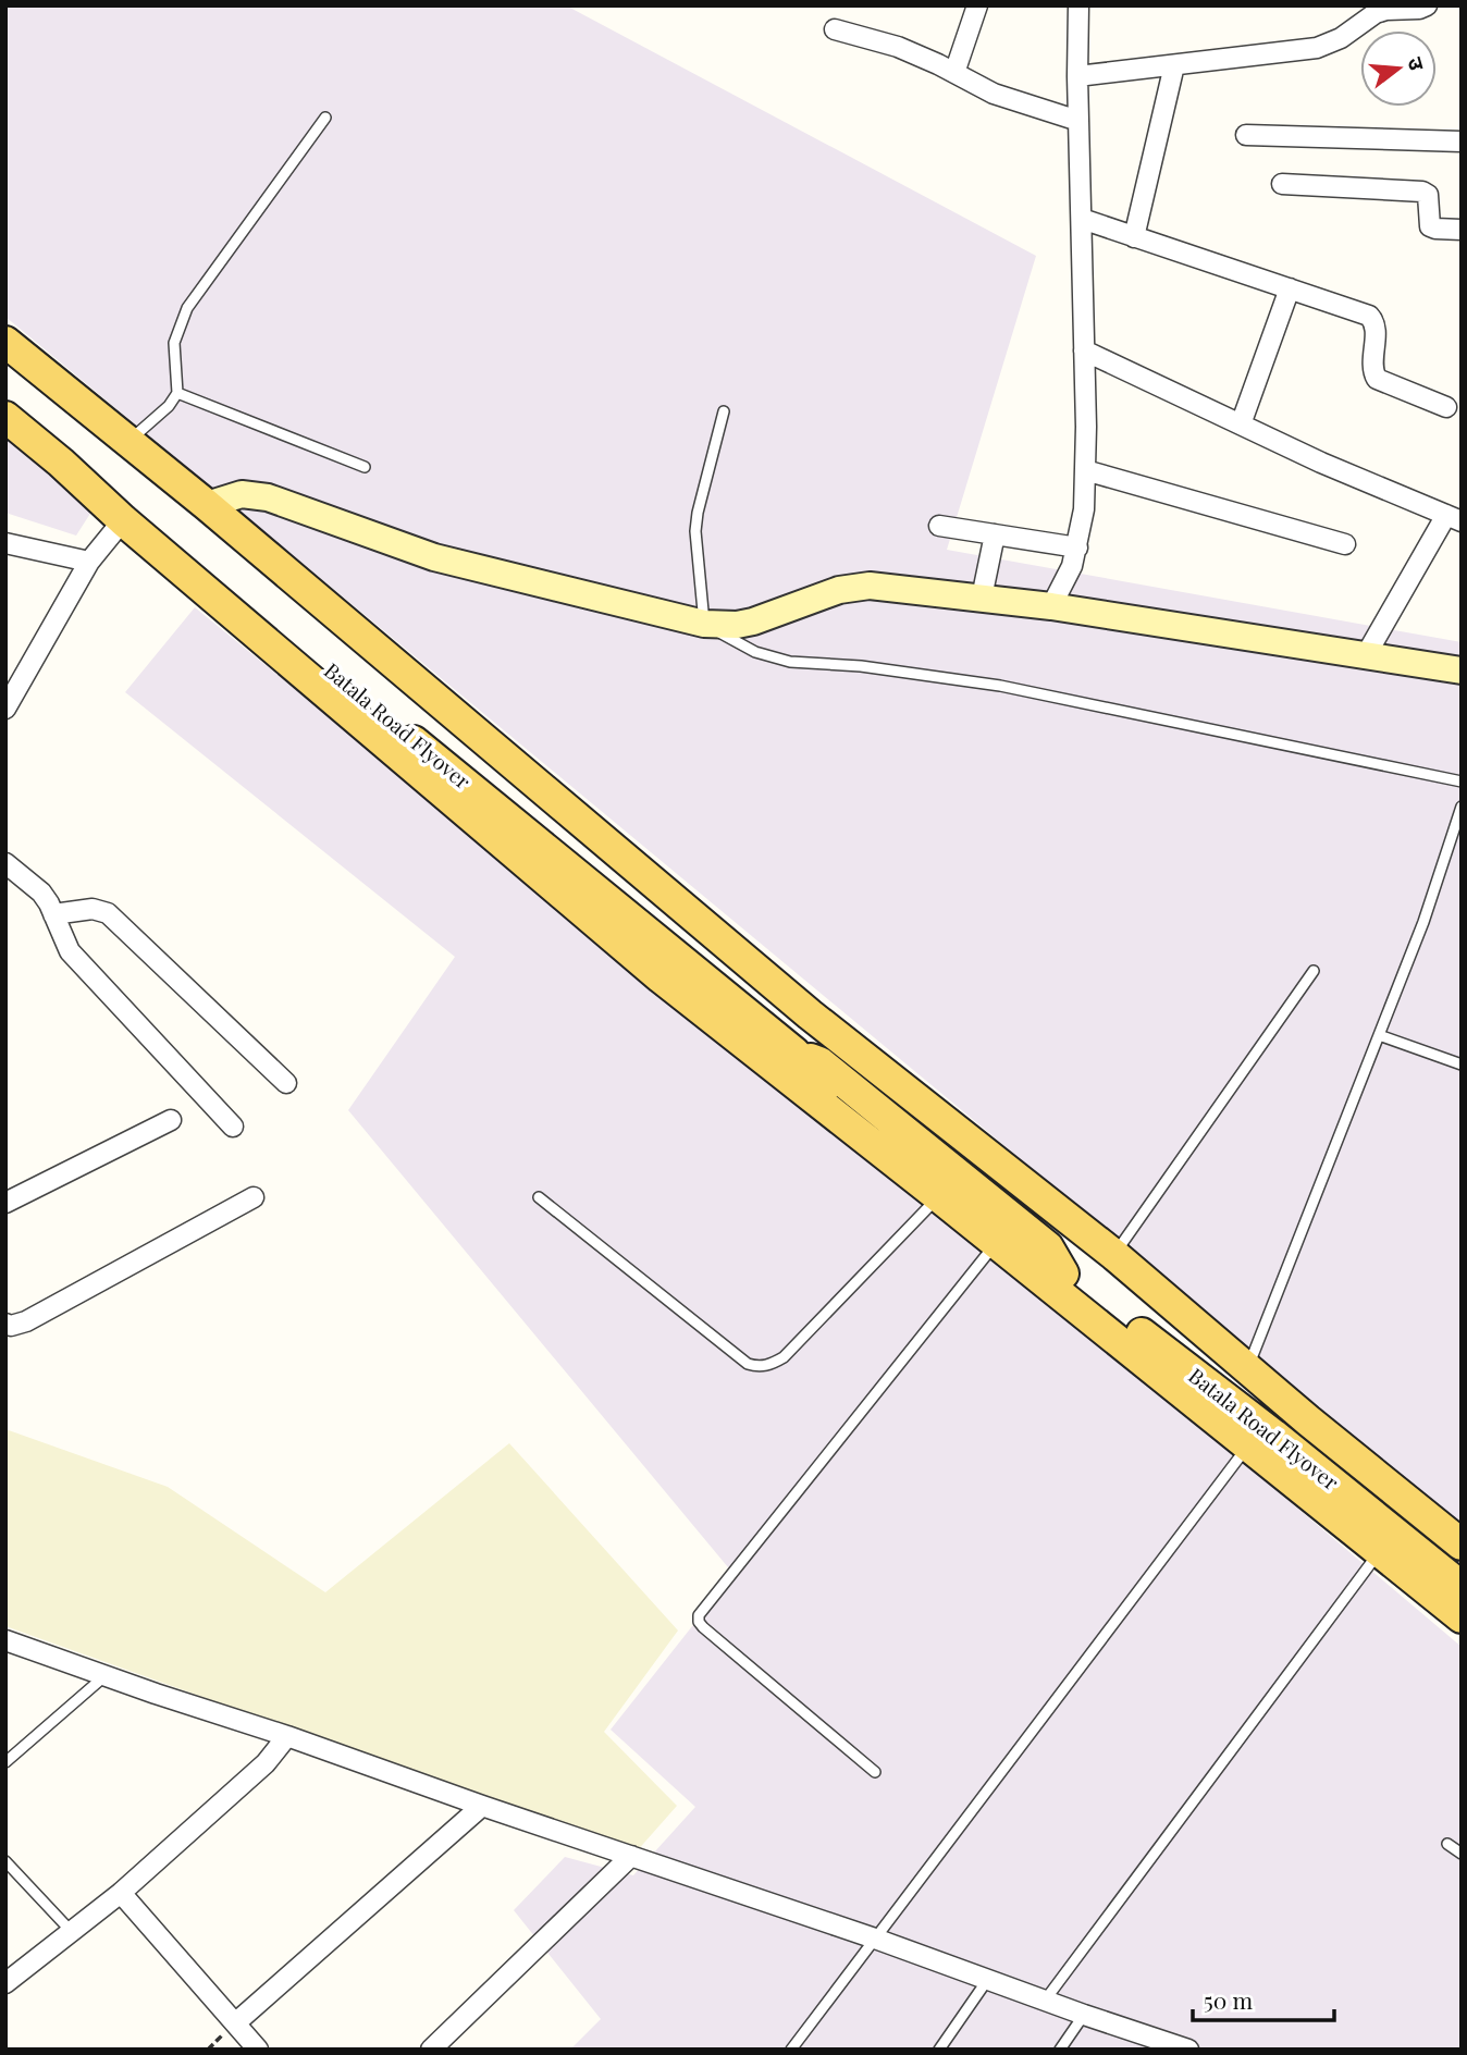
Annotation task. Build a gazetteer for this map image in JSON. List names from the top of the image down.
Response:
{
  "streets": {
    "main road": ["Batala Road Flyover"]
  },
  "scale_bar": "50 m",
  "north": "right"
}
